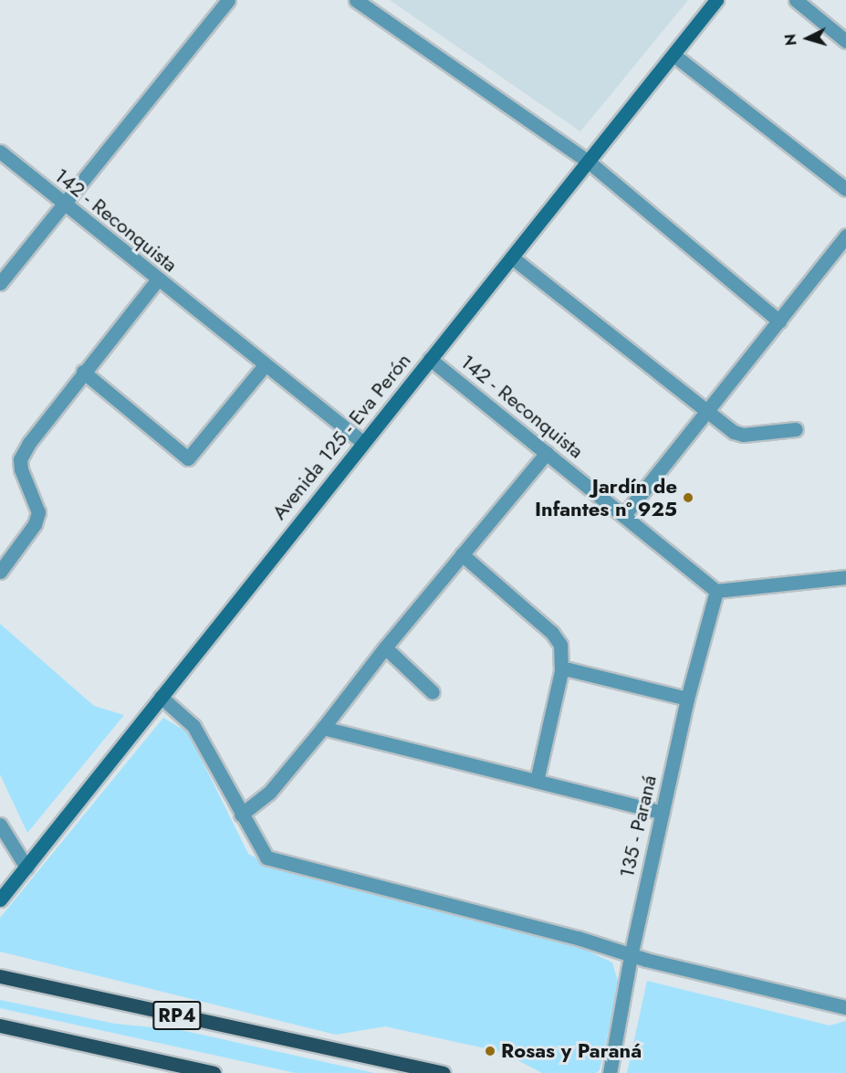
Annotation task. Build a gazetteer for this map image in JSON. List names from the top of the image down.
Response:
{
  "streets": {
    "main road": ["RP4"],
    "street": ["142 - Reconquista", "Avenida 125 - Eva Perón", "135 - Paraná"]
  },
  "crossings": [
    ["142 - Reconquista", "Avenida 125 - Eva Perón"],
    ["142 - Reconquista", "135 - Paraná"]
  ],
  "places": ["Jardín de Infantes nº 925", "Rosas y Paraná"],
  "north": "left"
}
